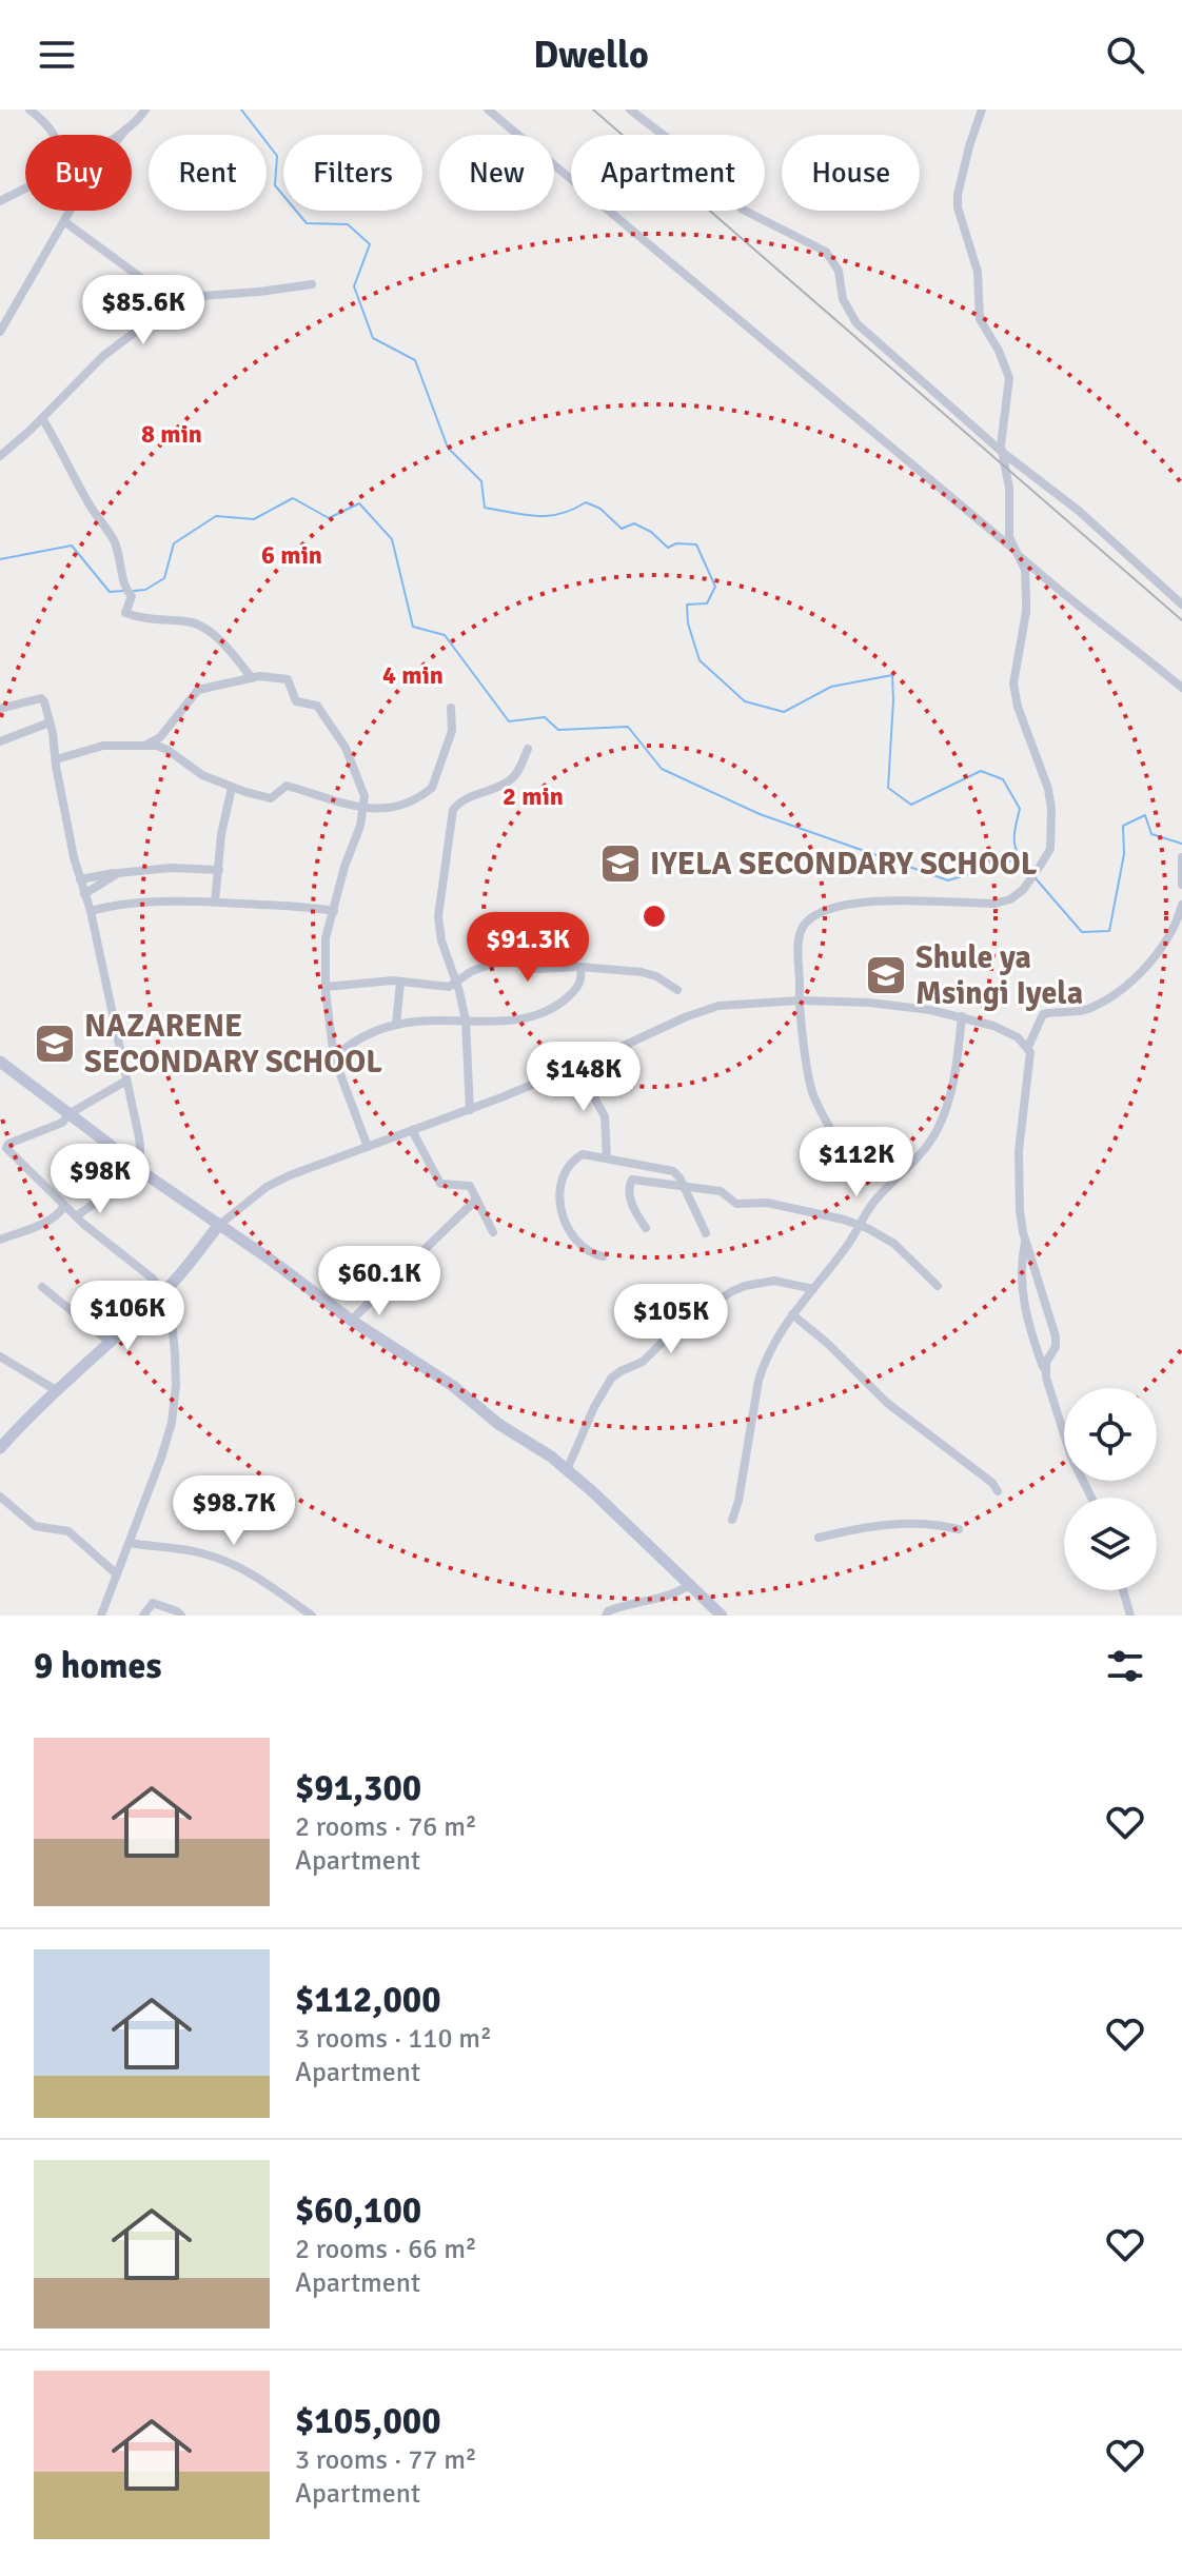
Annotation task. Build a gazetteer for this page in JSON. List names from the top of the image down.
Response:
{
  "places": {
    "school or university": ["IYELA SECONDARY SCHOOL", "Shule ya Msingi Iyela", "NAZARENE SECONDARY SCHOOL"]
  },
  "page": {
    "header": "Dwello",
    "chip": [
      "Buy",
      "Rent",
      "Filters",
      "New",
      "Apartment",
      "House"
    ],
    "price": [
      "$85.6K",
      "$91.3K",
      "$148K",
      "$112K",
      "$98K",
      "$60.1K",
      "$106K",
      "$105K",
      "$98.7K"
    ],
    "heading": "9 homes",
    "list": [
      {
        "name": "$91,300",
        "note": "2 rooms · 76 m² · Apartment"
      },
      {
        "name": "$112,000",
        "note": "3 rooms · 110 m² · Apartment"
      },
      {
        "name": "$60,100",
        "note": "2 rooms · 66 m² · Apartment"
      },
      {
        "name": "$105,000",
        "note": "3 rooms · 77 m² · Apartment"
      }
    ]
  },
  "rings": [
    "8 min",
    "6 min",
    "4 min",
    "2 min"
  ]
}
